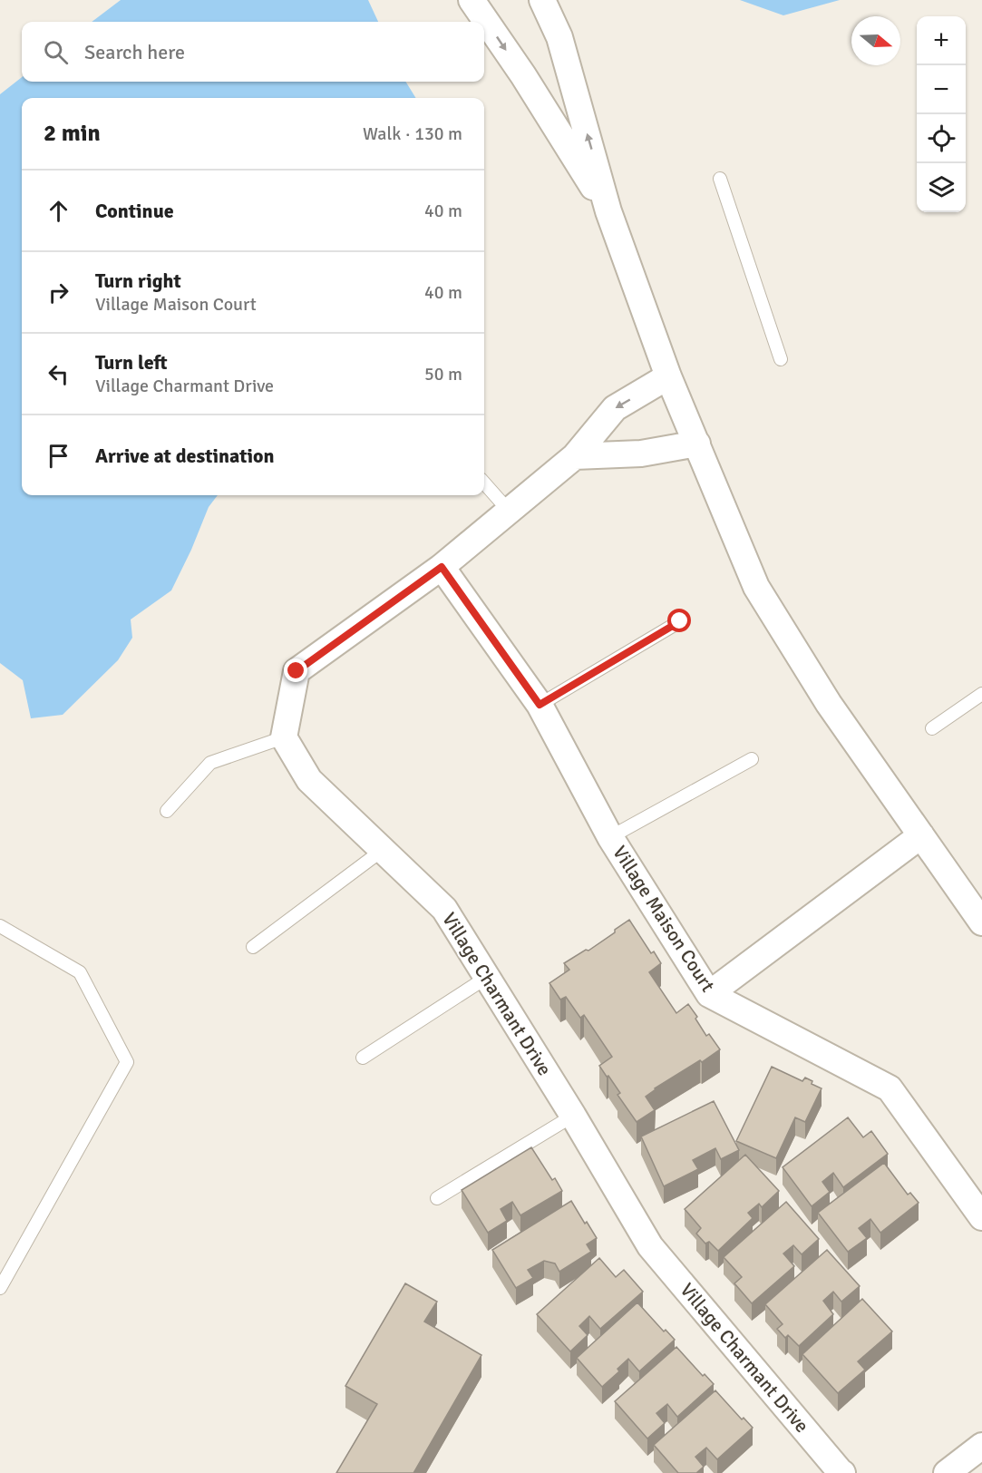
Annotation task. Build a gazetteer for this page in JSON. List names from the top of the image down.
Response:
{
  "streets": {
    "street": ["Village Maison Court", "Village Charmant Drive"]
  },
  "north": "right",
  "page": {
    "map_buttons": ["+", "−"],
    "search": "Search here",
    "heading": ["2 min", "Walk · 130 m"],
    "list": [
      ["Continue", "40 m"],
      ["Turn right", "Village Maison Court", "40 m"],
      ["Turn left", "Village Charmant Drive", "50 m"],
      "Arrive at destination"
    ]
  }
}
